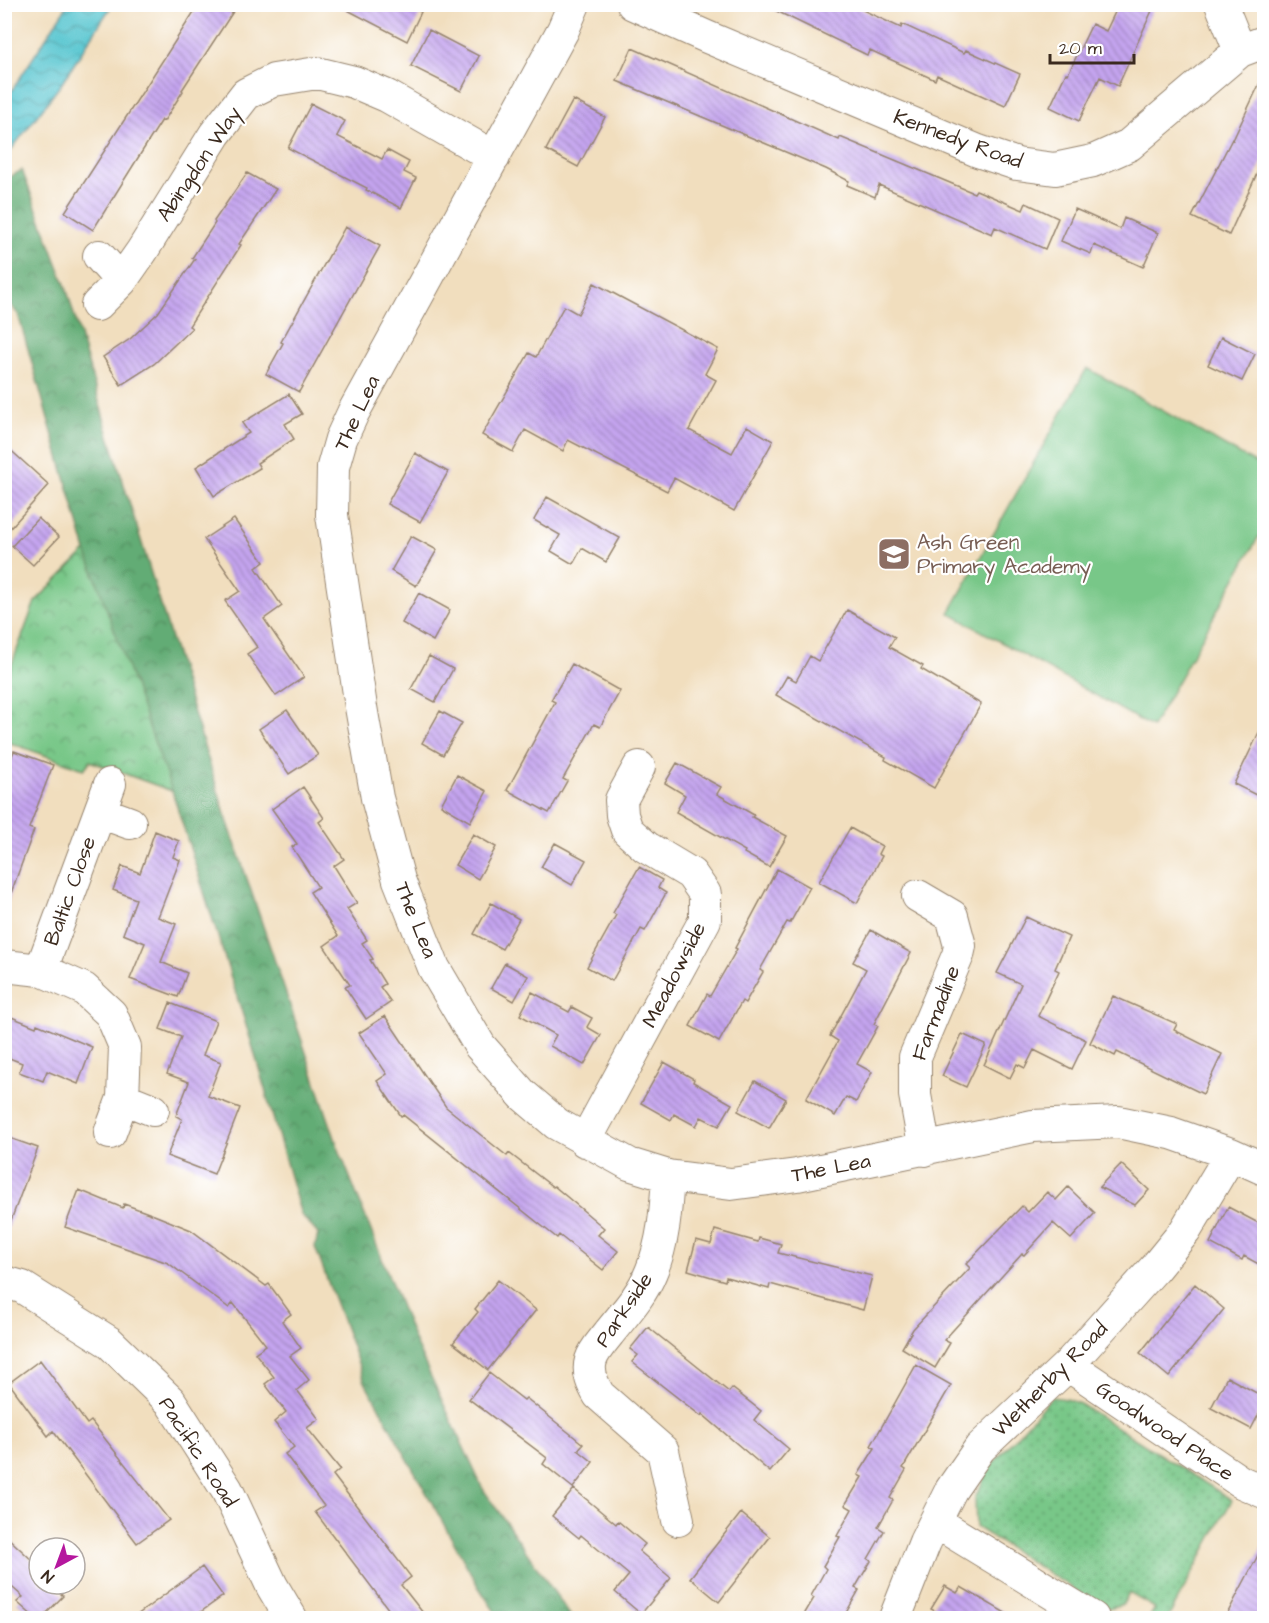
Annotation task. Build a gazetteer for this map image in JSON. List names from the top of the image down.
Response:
{
  "streets": {
    "street": [
      "Kennedy Road",
      "Abingdon Way",
      "The Lea",
      "Baltic Close",
      "Meadowside",
      "Farmadine",
      "Parkside",
      "Wetherby Road",
      "Goodwood Place",
      "Pacific Road"
    ]
  },
  "crossings": [
    ["Abingdon Way", "The Lea"],
    ["The Lea", "Meadowside"],
    ["The Lea", "Farmadine"],
    ["The Lea", "Parkside"],
    ["The Lea", "Wetherby Road"],
    ["Wetherby Road", "Goodwood Place"]
  ],
  "places": {
    "school or university": ["Ash Green Primary Academy"]
  },
  "scale_bar": "20 m",
  "north": "bottom left"
}
